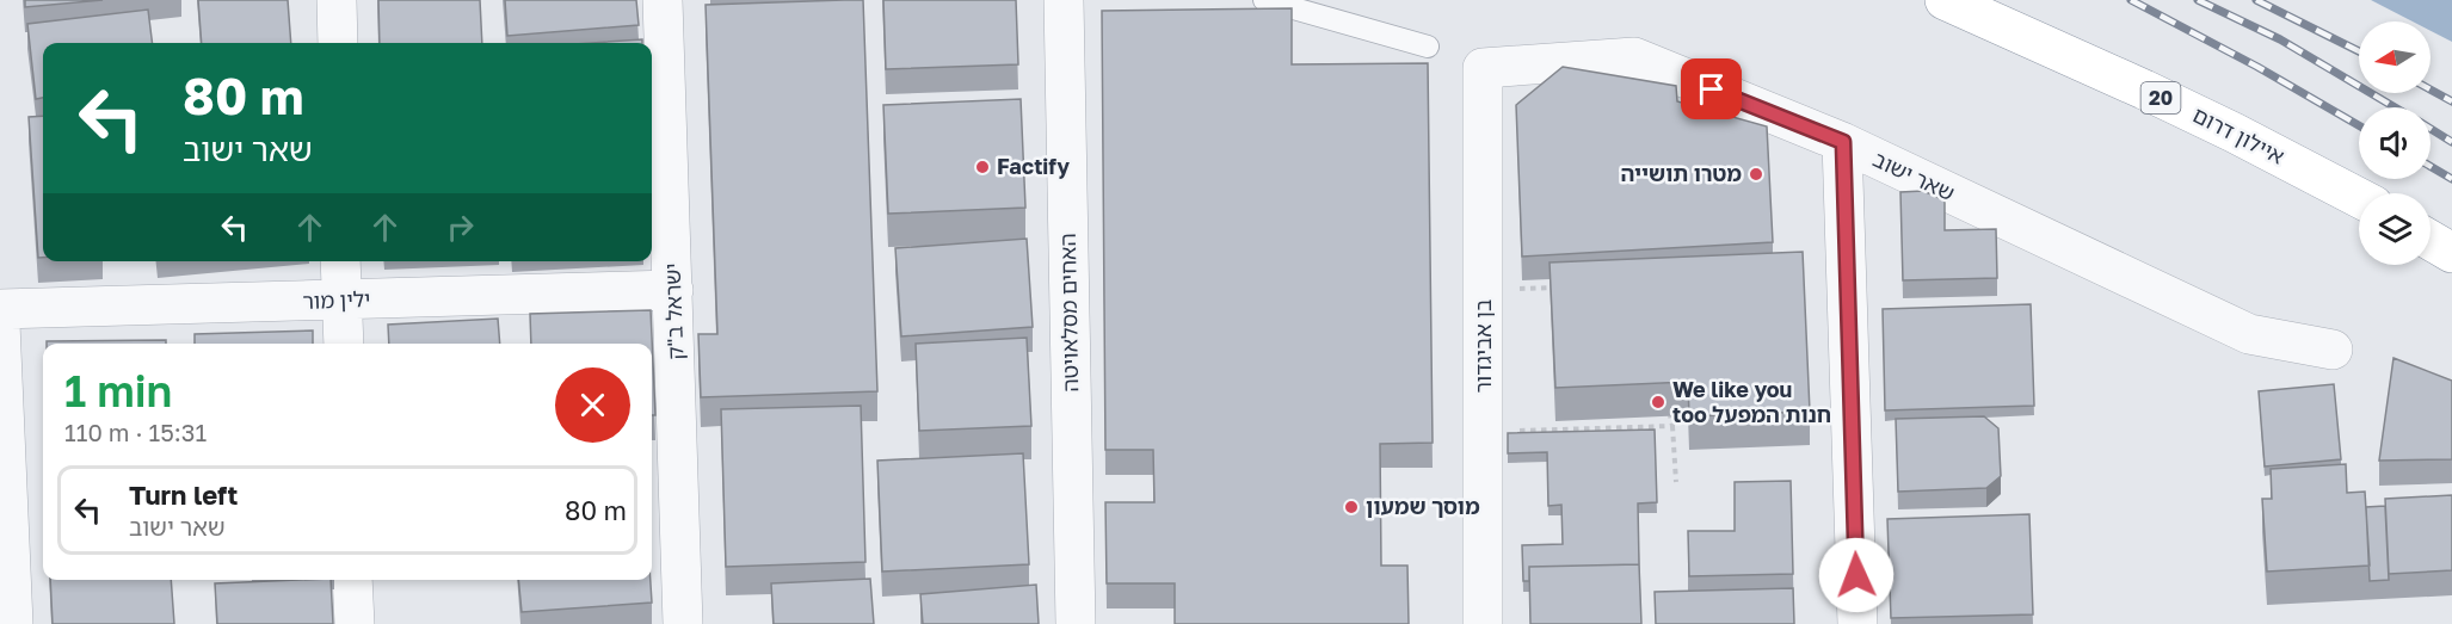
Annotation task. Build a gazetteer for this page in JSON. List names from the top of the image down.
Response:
{
  "streets": {
    "highway": ["20", "איילון דרום"],
    "street": [
      "שאר ישוב",
      "ילין מור",
      "ישראל ב\"ק",
      "האחים מסלאויטה",
      "בן אביגדור"
    ]
  },
  "crossings": [
    ["שאר ישוב", "בן אביגדור"],
    ["ילין מור", "ישראל ב\"ק"]
  ],
  "places": [
    "Factify",
    "מטרו תושייה",
    "We like you too חנות המפעל",
    "מוסך שמעון"
  ],
  "north": "left",
  "page": {
    "turn": ["80 m", "שאר ישוב"],
    "heading": ["1 min", "110 m · 15:31"],
    "list": [
      {
        "name": "Turn left",
        "note": "שאר ישוב",
        "value": "80 m"
      }
    ]
  }
}
